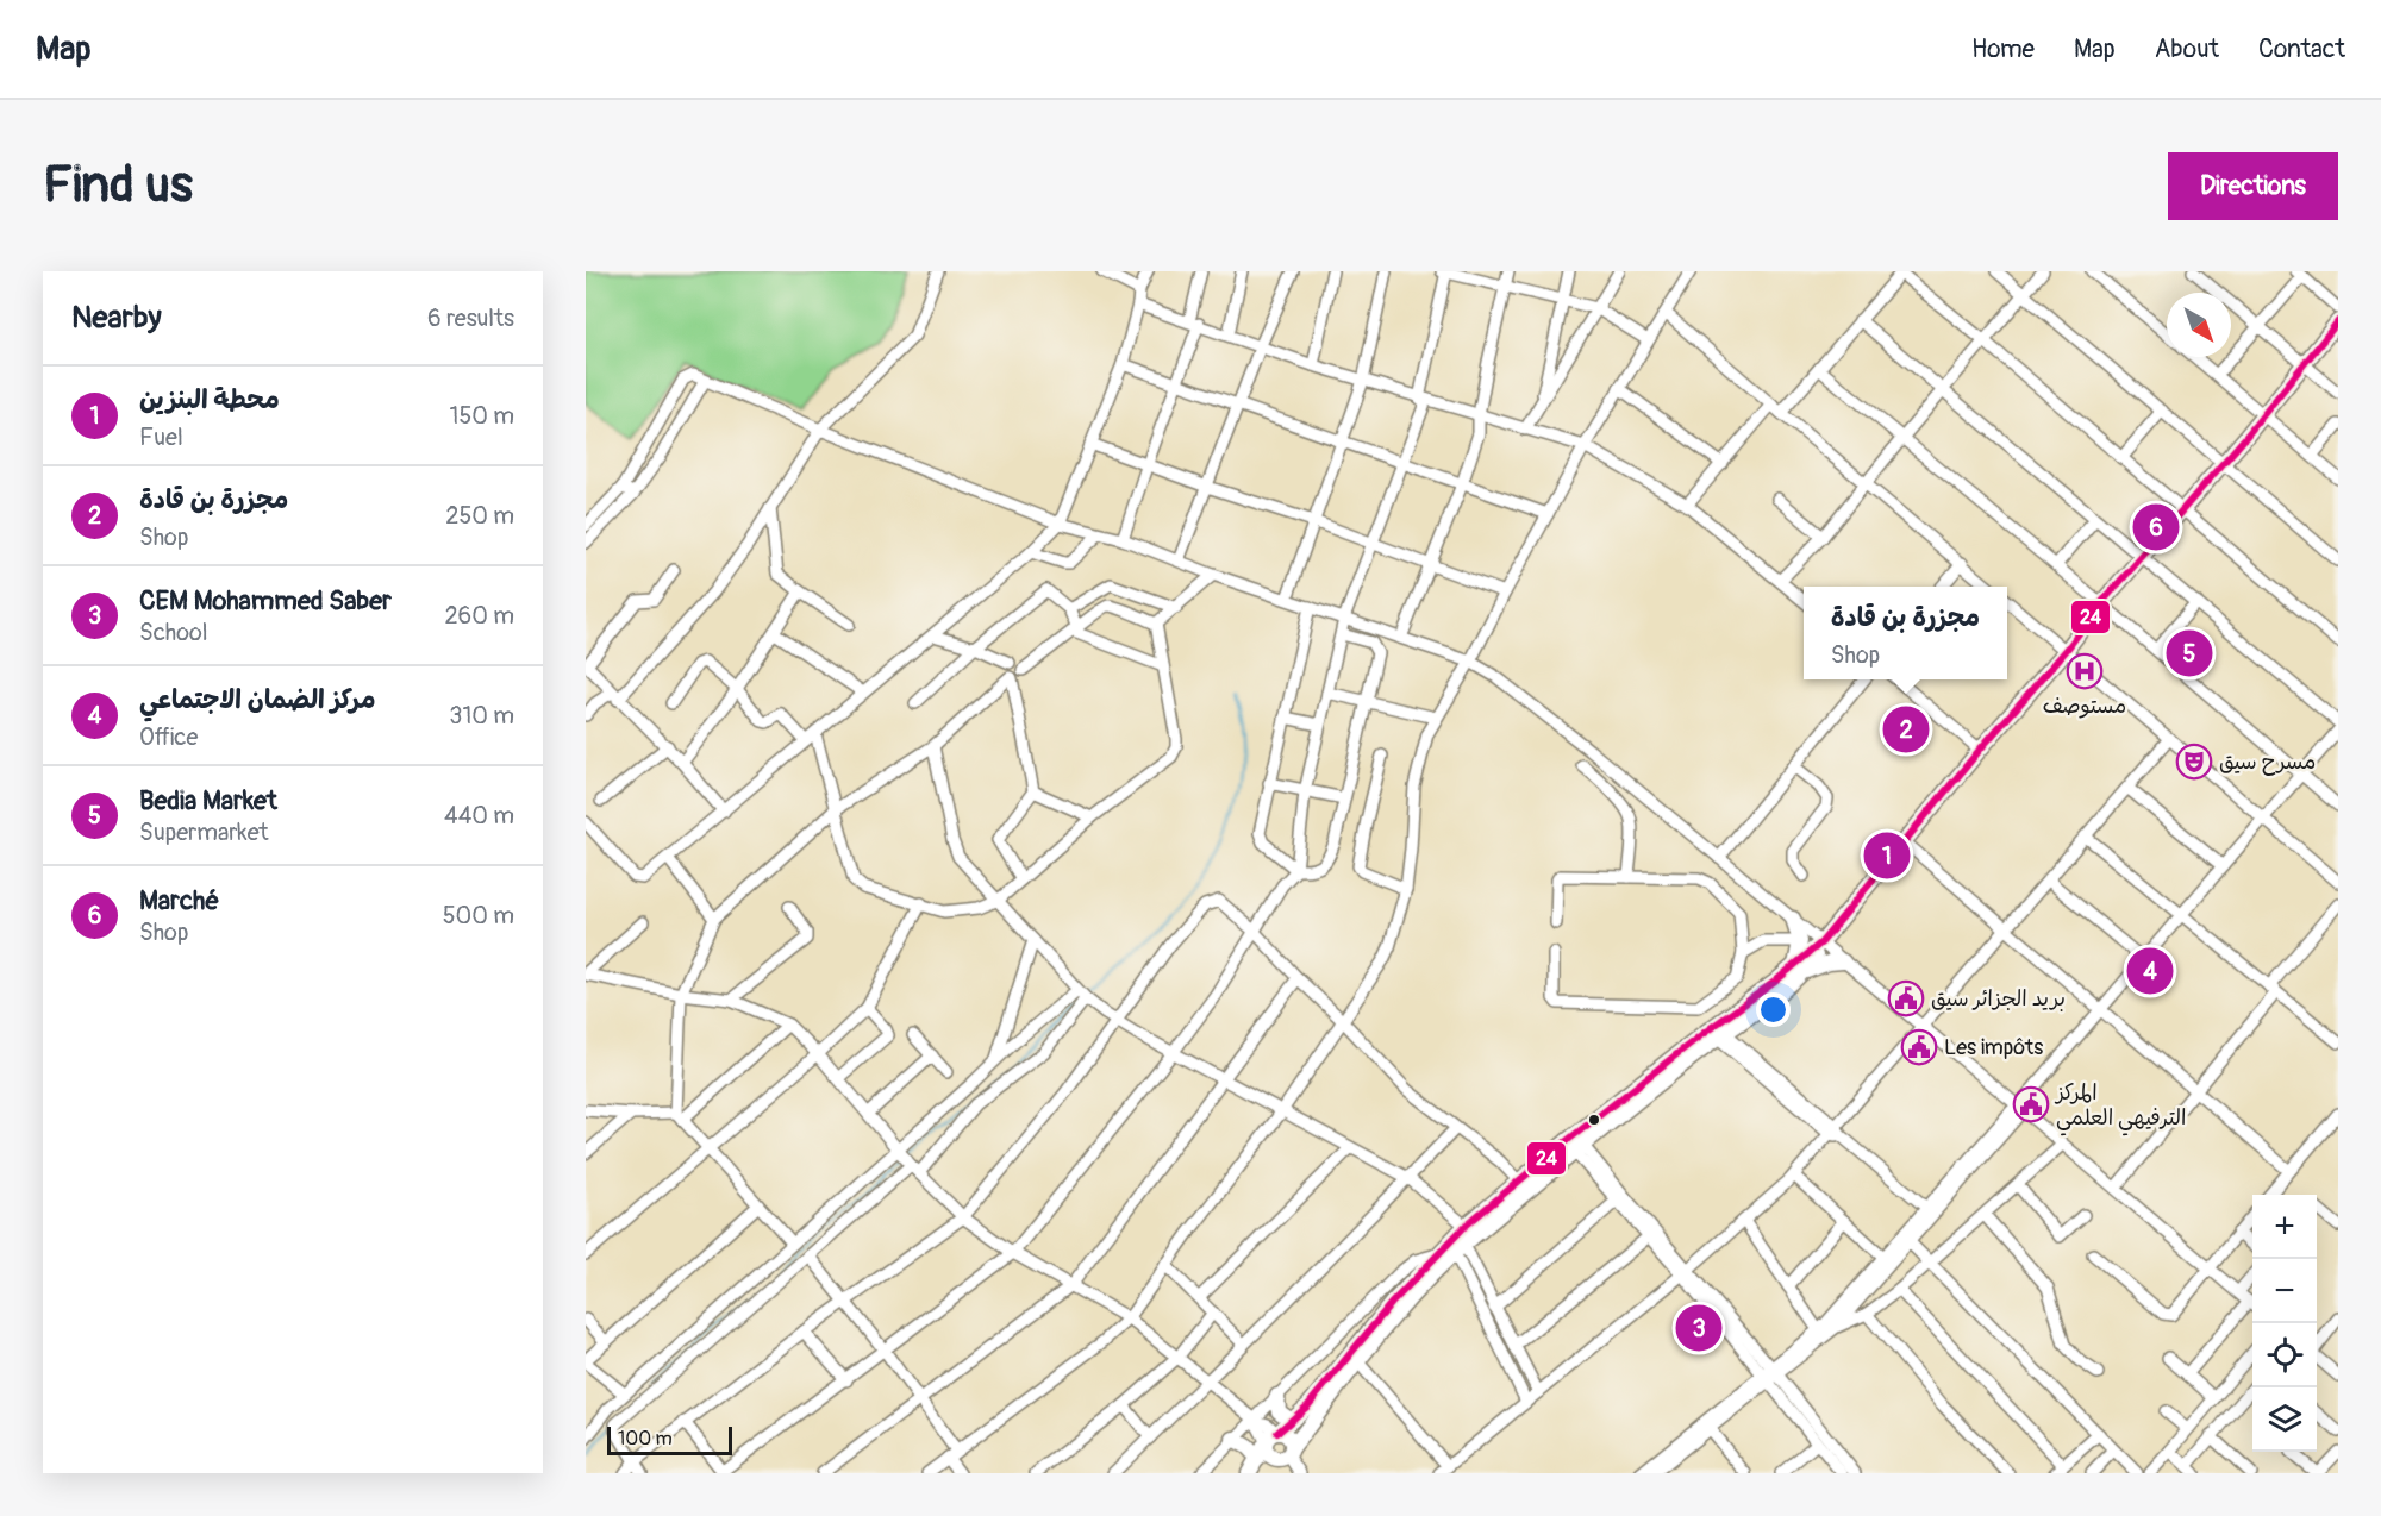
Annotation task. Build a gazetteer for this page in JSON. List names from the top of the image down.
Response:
{
  "places": {
    "hospital": ["مستوصف"],
    "theatre": ["مسرح سيق"],
    "public building": ["بريد الجزائر سيق", "Les impôts", "المركز الترفيهي العلمي"]
  },
  "lines": ["transit line 24"],
  "scale_bar": "100 m",
  "north": "bottom right",
  "page": {
    "header": "Map",
    "nav": [
      "Home",
      "Map",
      "About",
      "Contact"
    ],
    "buttons": "Directions",
    "title": "Find us",
    "heading": ["Nearby", "6 results"],
    "list": [
      {
        "mark": "1",
        "name": "محطة البنزين",
        "note": "Fuel",
        "value": "150 m"
      },
      {
        "mark": "2",
        "name": "مجزرة بن قادة",
        "note": "Shop",
        "value": "250 m"
      },
      {
        "mark": "3",
        "name": "CEM Mohammed Saber",
        "note": "School",
        "value": "260 m"
      },
      {
        "mark": "4",
        "name": "مركز الضمان الاجتماعي",
        "note": "Office",
        "value": "310 m"
      },
      {
        "mark": "5",
        "name": "Bedia Market",
        "note": "Supermarket",
        "value": "440 m"
      },
      {
        "mark": "6",
        "name": "Marché",
        "note": "Shop",
        "value": "500 m"
      }
    ],
    "pins": [
      "6",
      "5",
      "2",
      "1",
      "4",
      "3"
    ],
    "popup": ["مجزرة بن قادة", "Shop"],
    "map_buttons": ["+", "−"],
    "scale": "100 m"
  }
}
